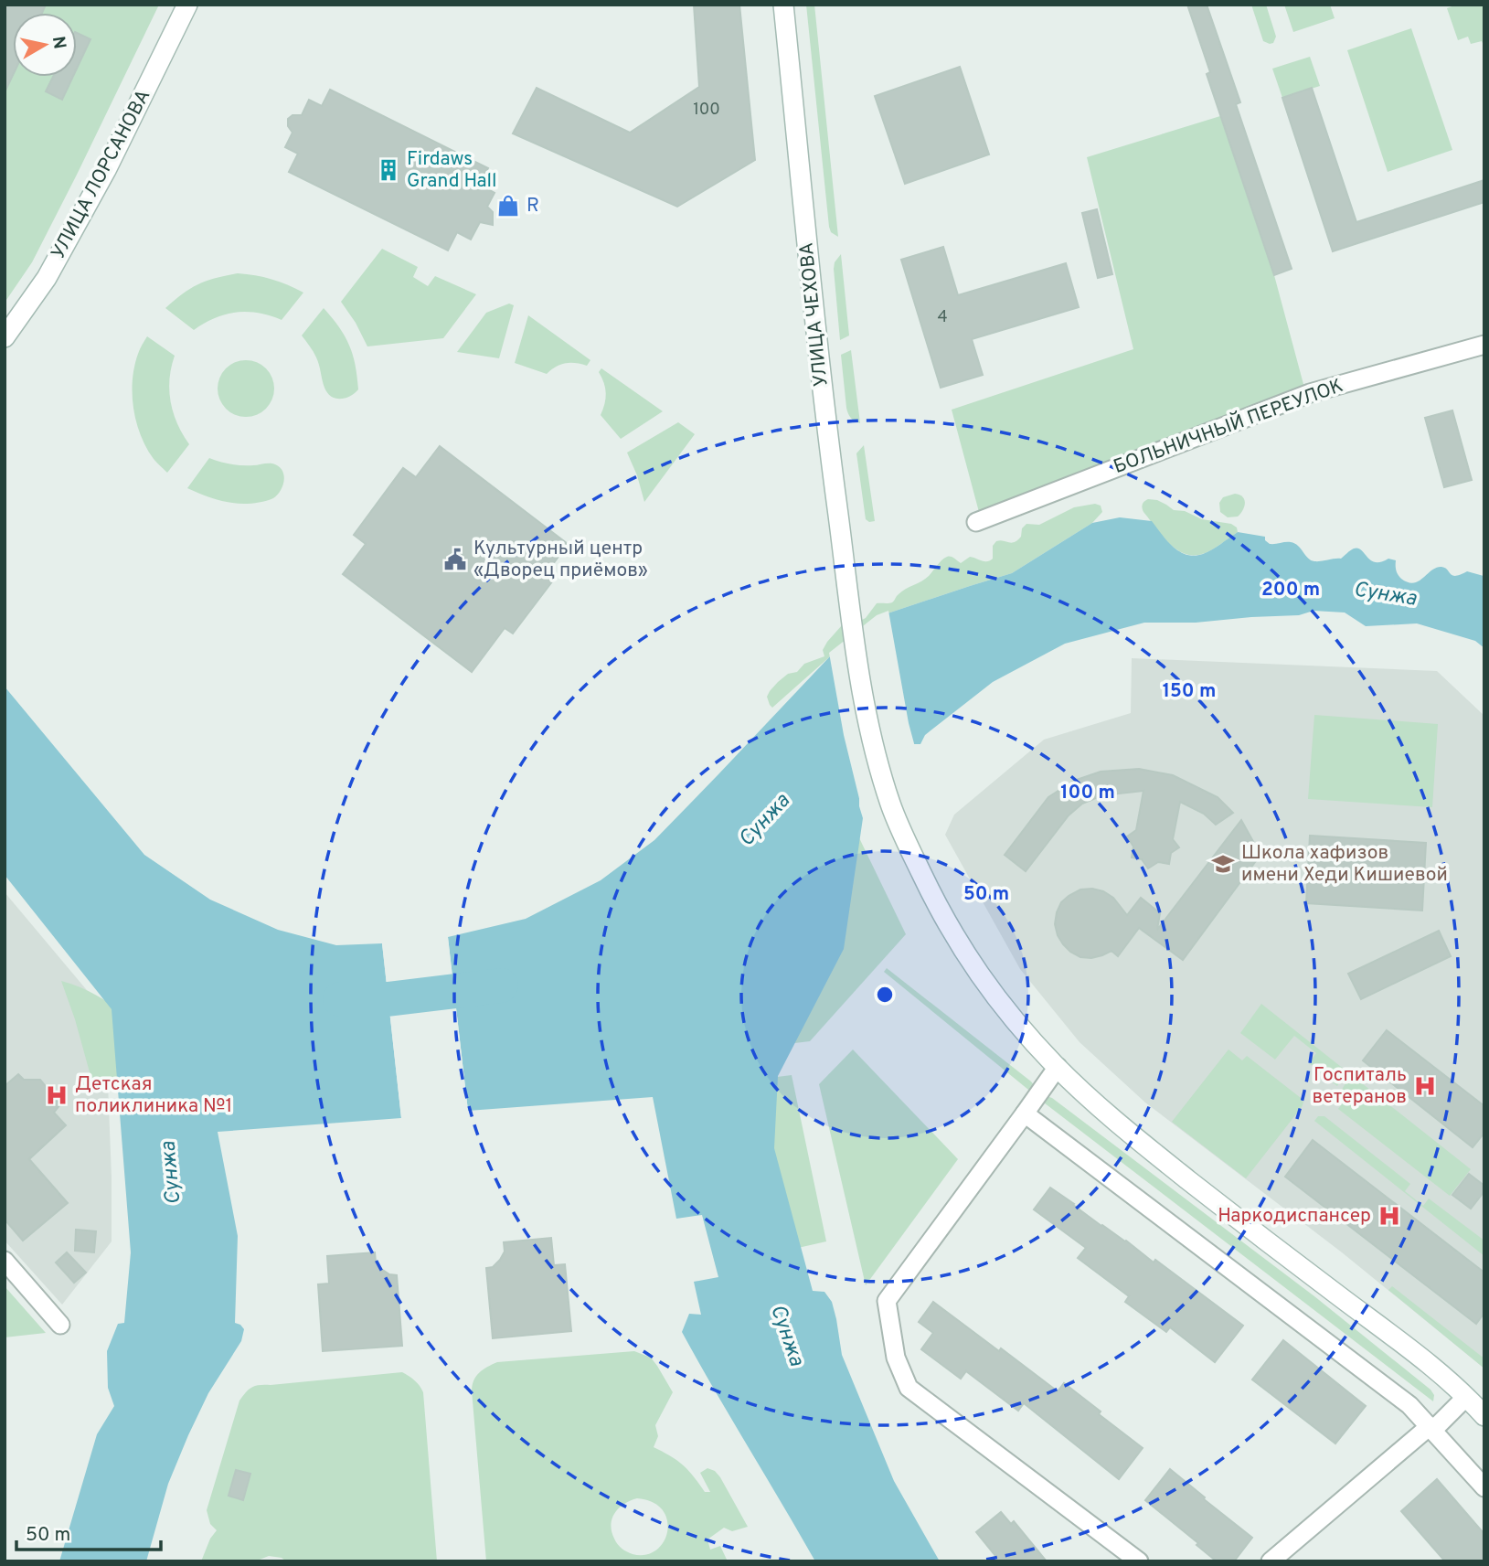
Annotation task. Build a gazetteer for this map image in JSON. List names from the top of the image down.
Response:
{
  "streets": {
    "main road": ["УЛИЦА ЛОРСАНОВА", "УЛИЦА ЧЕХОВА"],
    "street": ["БОЛЬНИЧНЫЙ ПЕРЕУЛОК"]
  },
  "water": ["Сунжа"],
  "places": {
    "building": ["Firdaws Grand Hall"],
    "shop": ["R"],
    "public building": ["Культурный центр «Дворец приёмов»"],
    "school or university": ["Школа хафизов имени Хеди Кишиевой"],
    "hospital": ["Госпиталь ветеранов", "Детская поликлиника №1", "Наркодиспансер"]
  },
  "house_numbers": ["100", "4"],
  "scale_bar": "50 m",
  "north": "right",
  "rings": [
    "200 m",
    "150 m",
    "100 m",
    "50 m"
  ]
}
